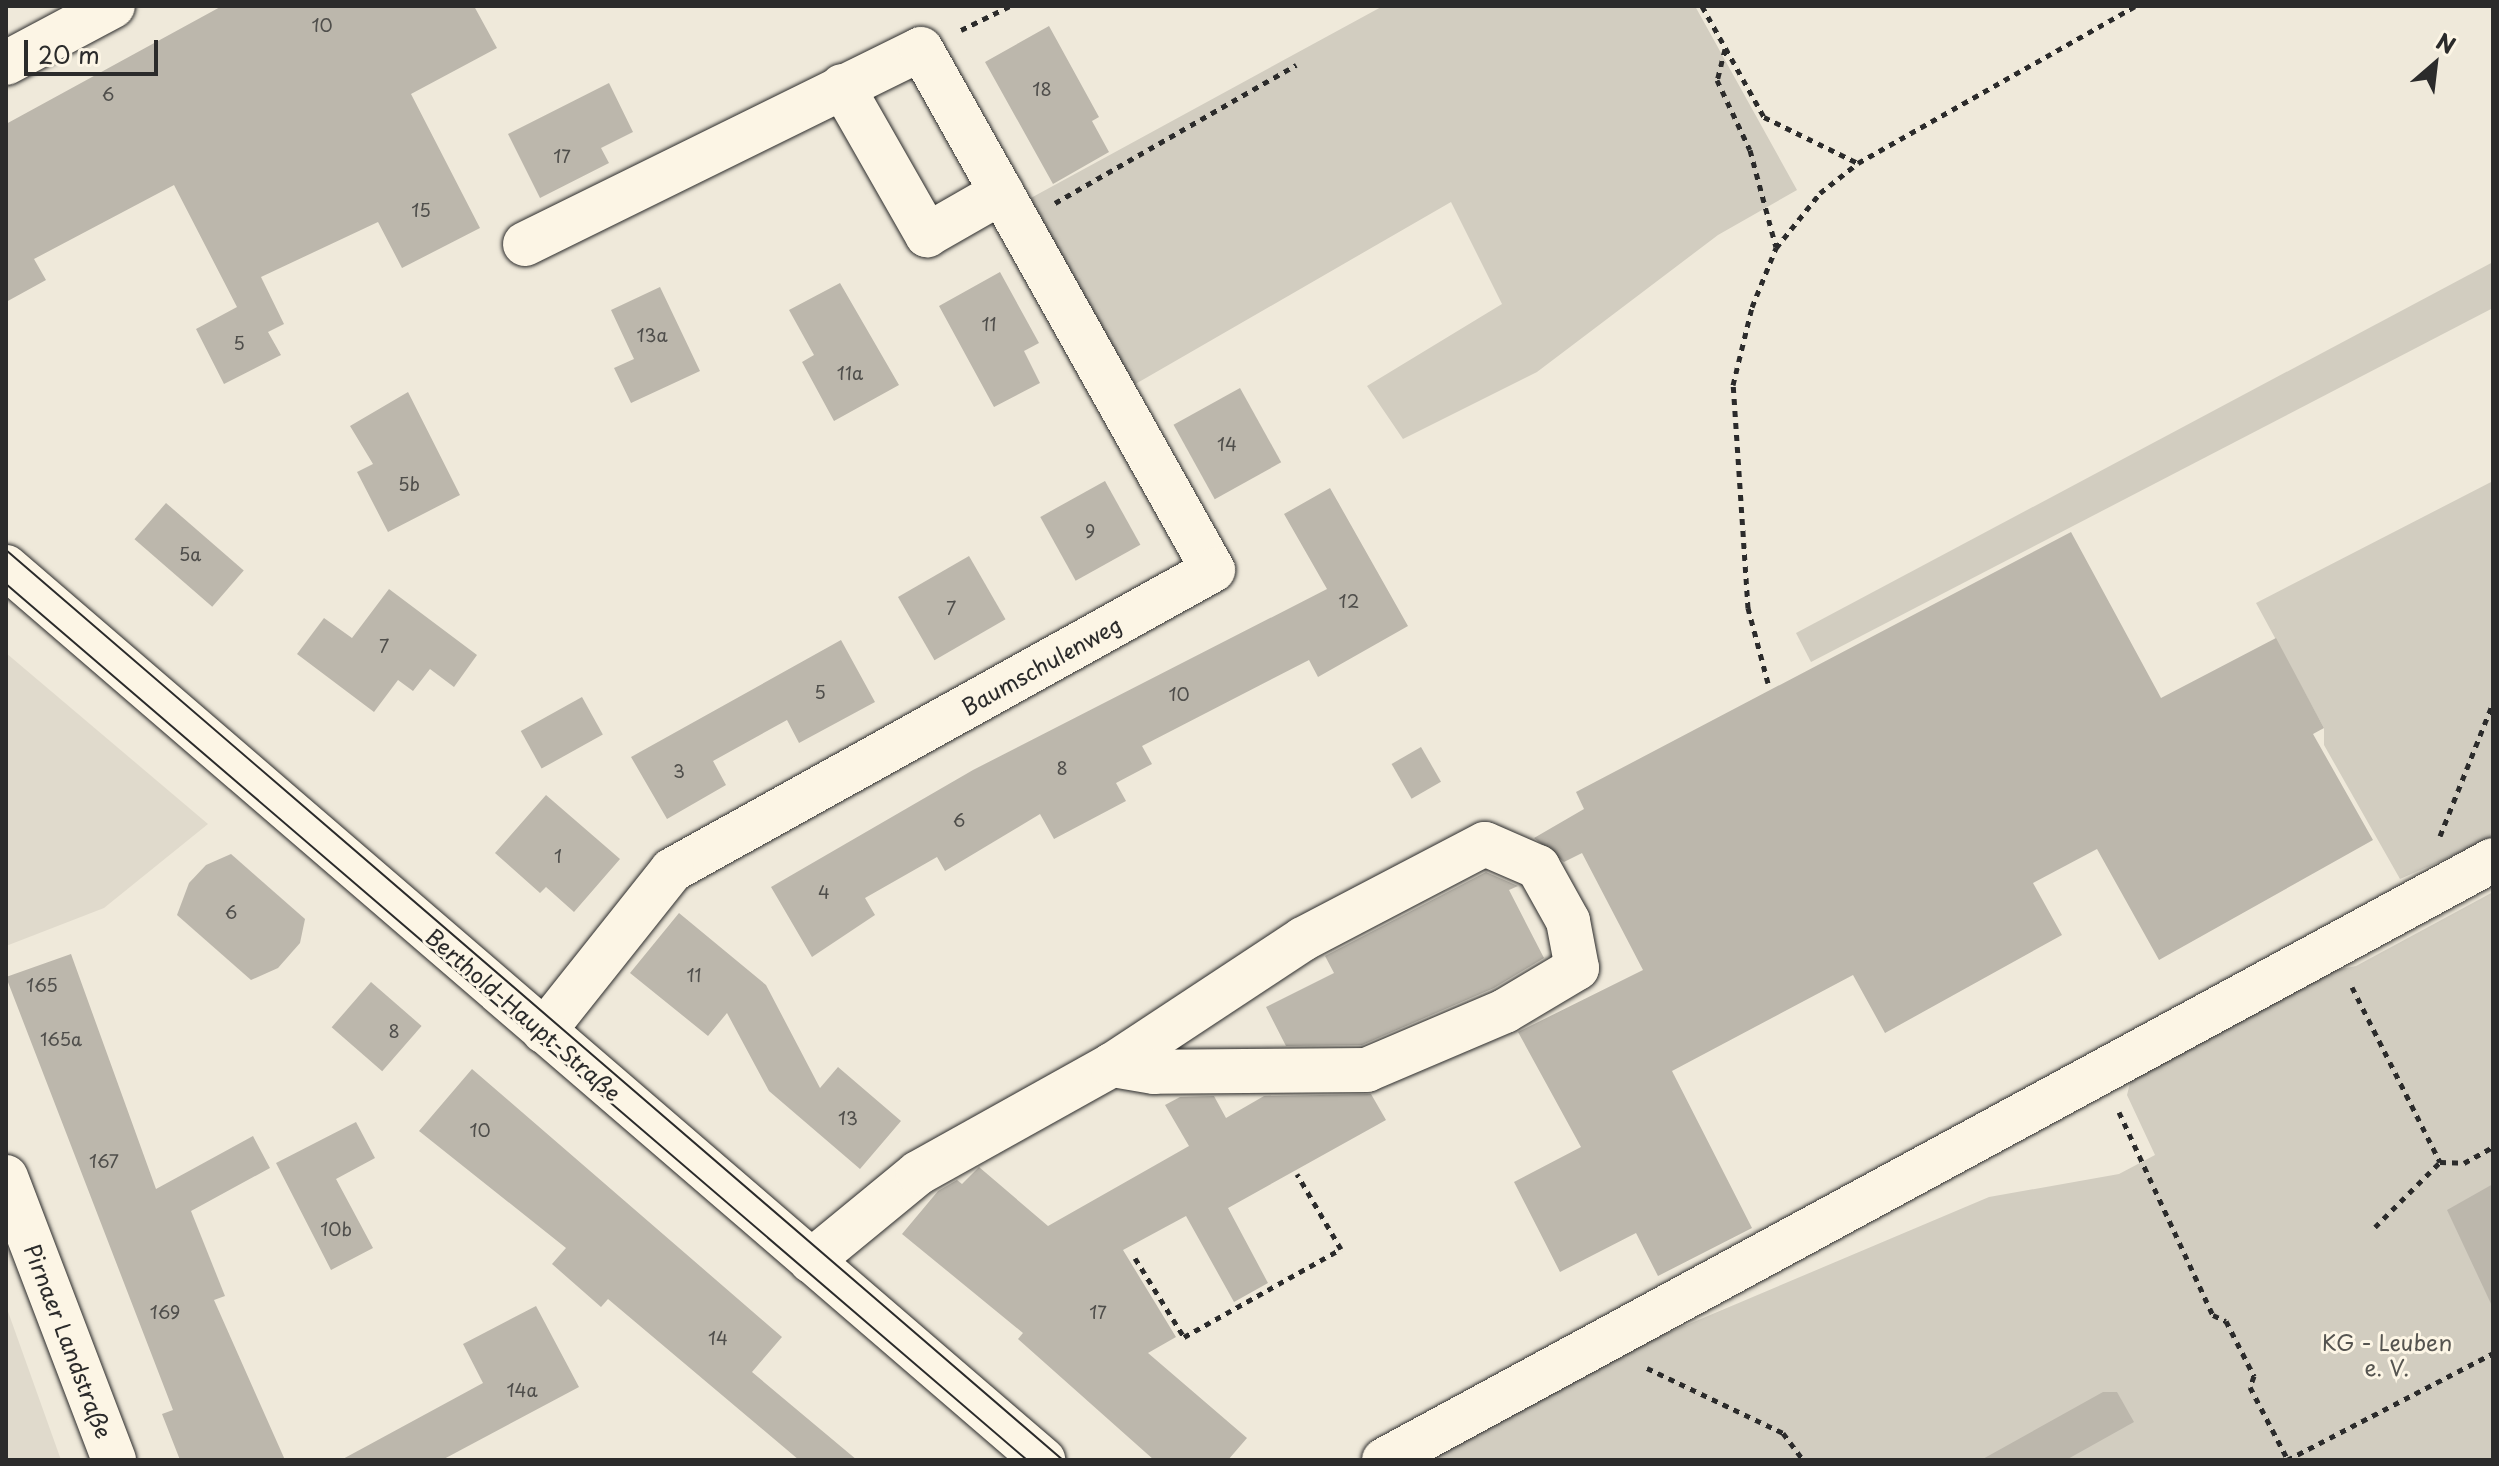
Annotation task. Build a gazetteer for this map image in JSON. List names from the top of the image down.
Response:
{
  "streets": {
    "street": ["Baumschulenweg", "Berthold-Haupt-Straße", "Pirnaer Landstraße"]
  },
  "crossings": [
    ["Baumschulenweg", "Berthold-Haupt-Straße"]
  ],
  "parks": ["KG - Leuben e. V."],
  "house_numbers": [
    "10",
    "18",
    "6",
    "17",
    "15",
    "11",
    "13a",
    "5",
    "11a",
    "14",
    "5b",
    "9",
    "5a",
    "12",
    "7",
    "7",
    "5",
    "10",
    "8",
    "3",
    "6",
    "1",
    "4",
    "6",
    "11",
    "165",
    "8",
    "165a",
    "13",
    "10",
    "167",
    "10b",
    "169",
    "17",
    "14",
    "14a"
  ],
  "scale_bar": "20 m",
  "north": "top right"
}
